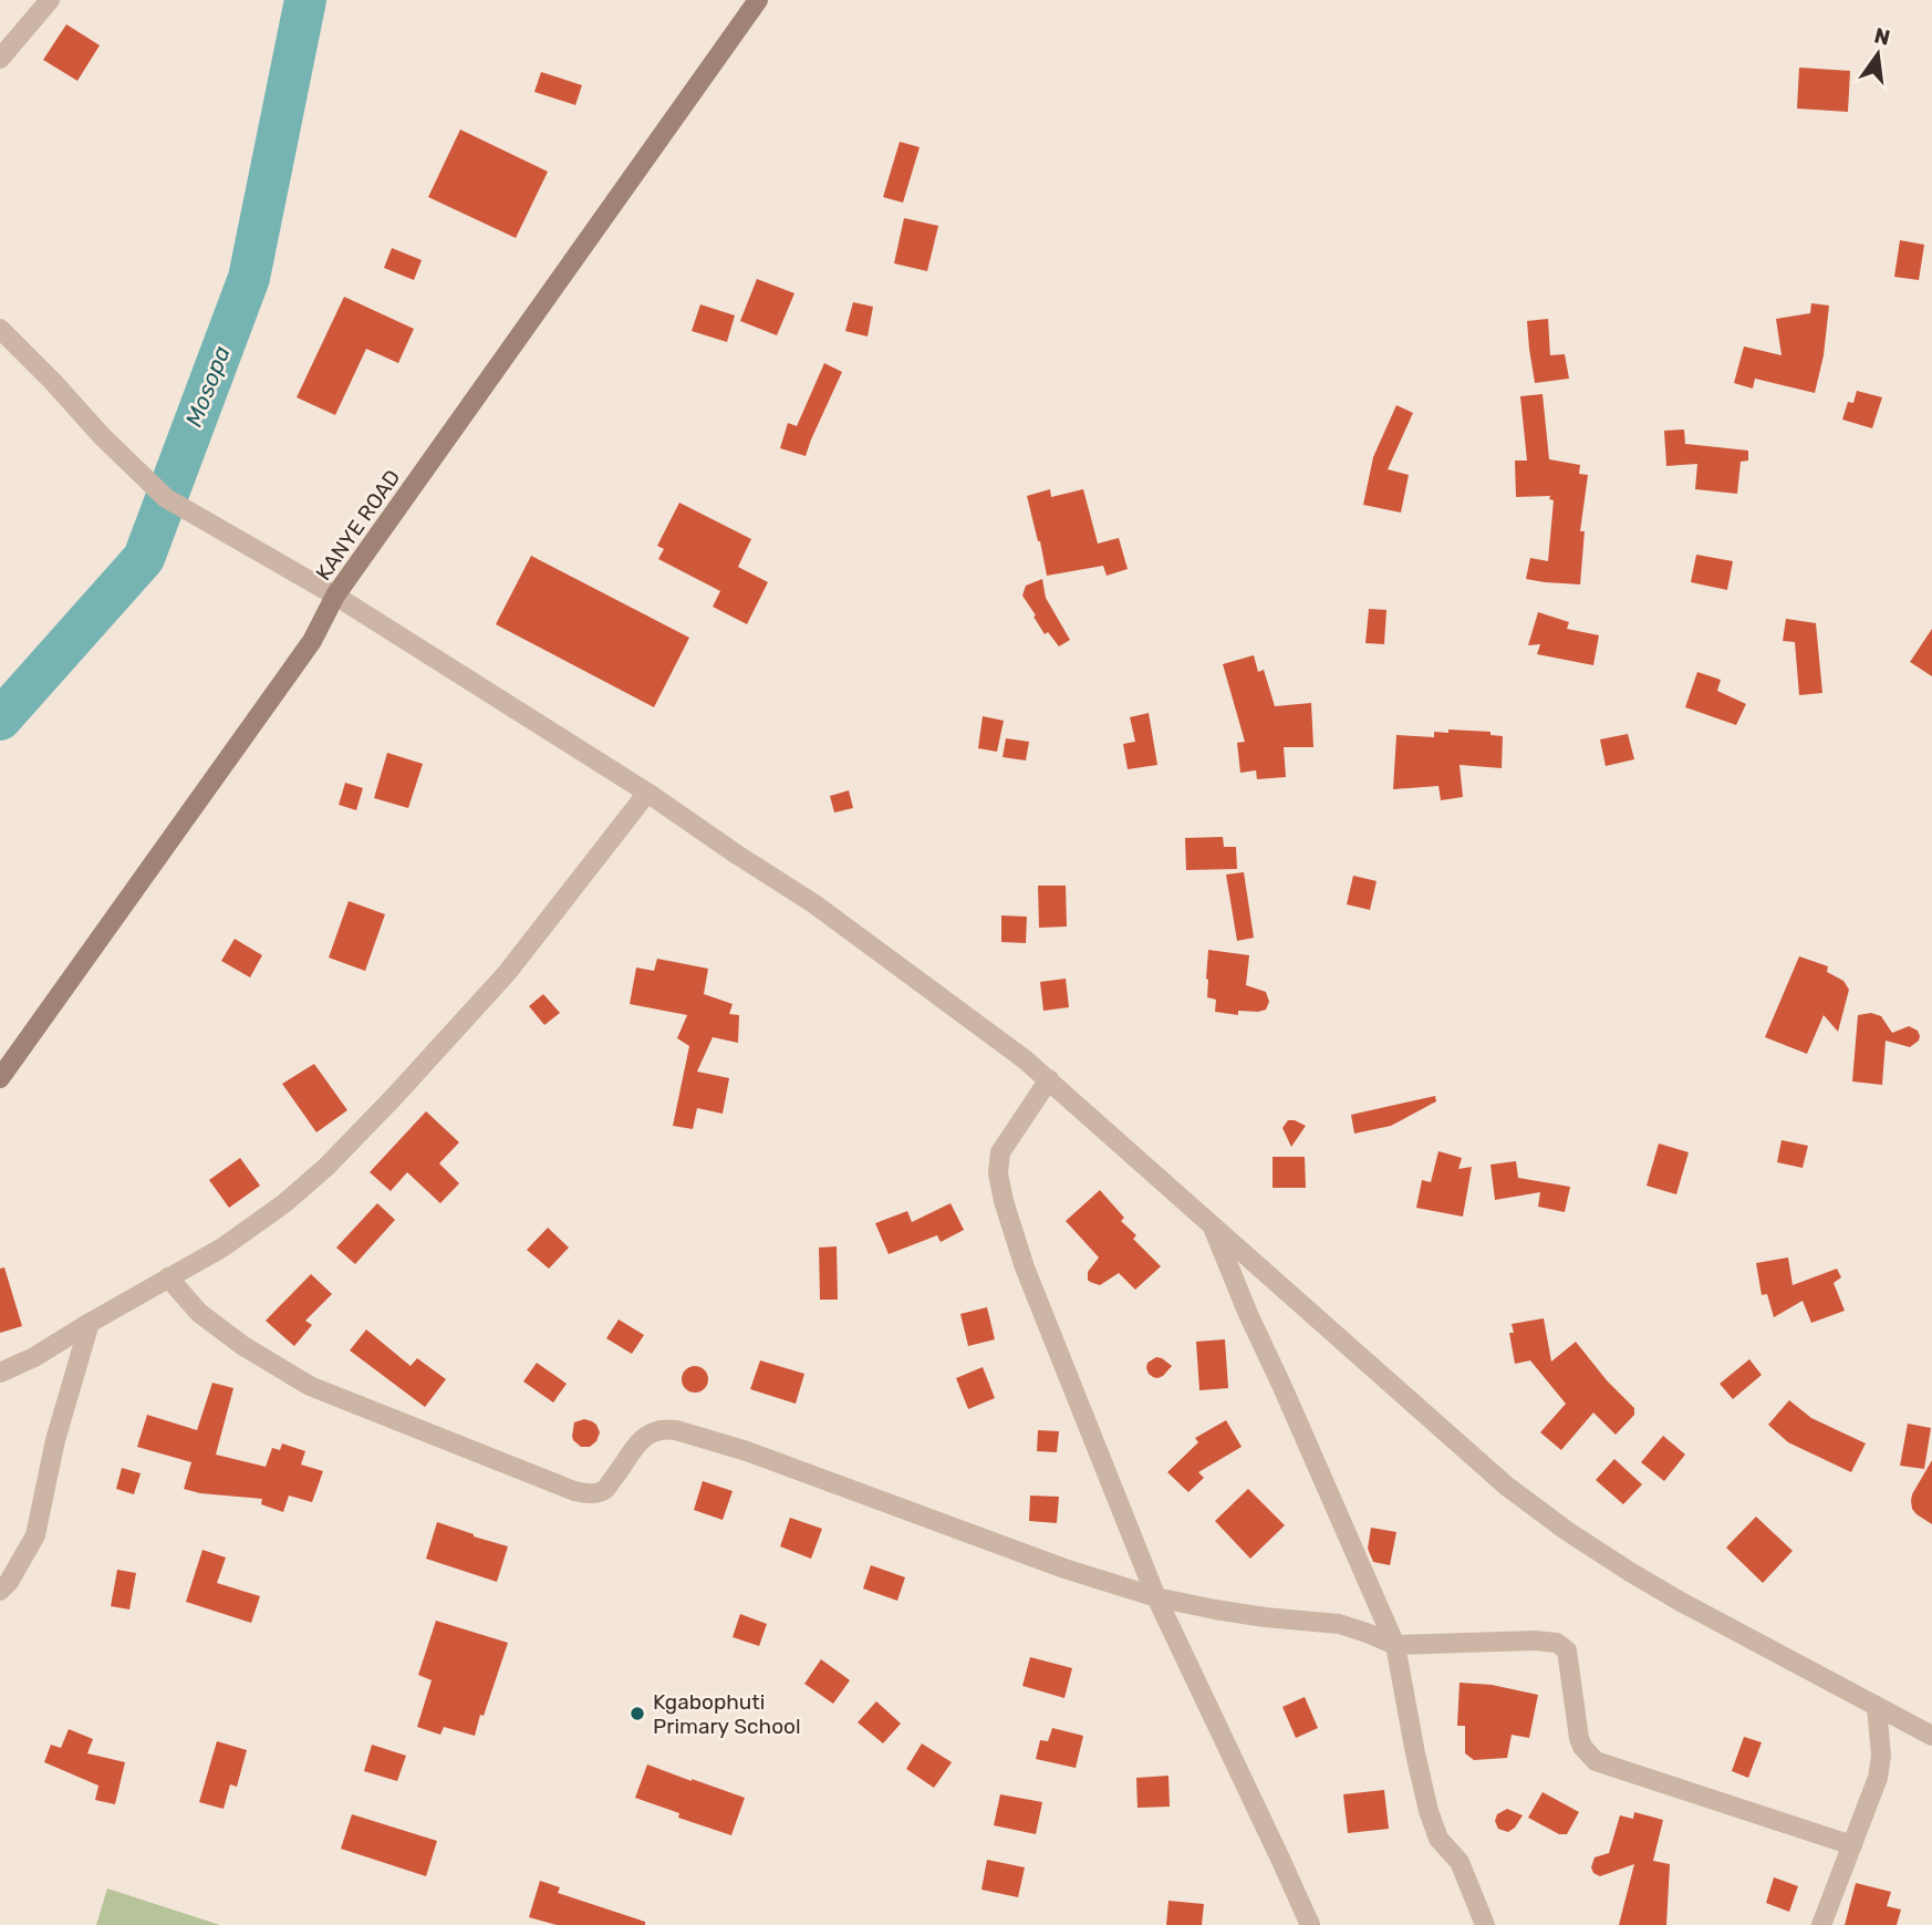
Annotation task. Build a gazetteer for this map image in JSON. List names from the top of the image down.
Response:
{
  "streets": {
    "main road": ["KANYE ROAD"]
  },
  "water": ["Mosopa"],
  "places": ["Kgabophuti Primary School"],
  "north": "top"
}
